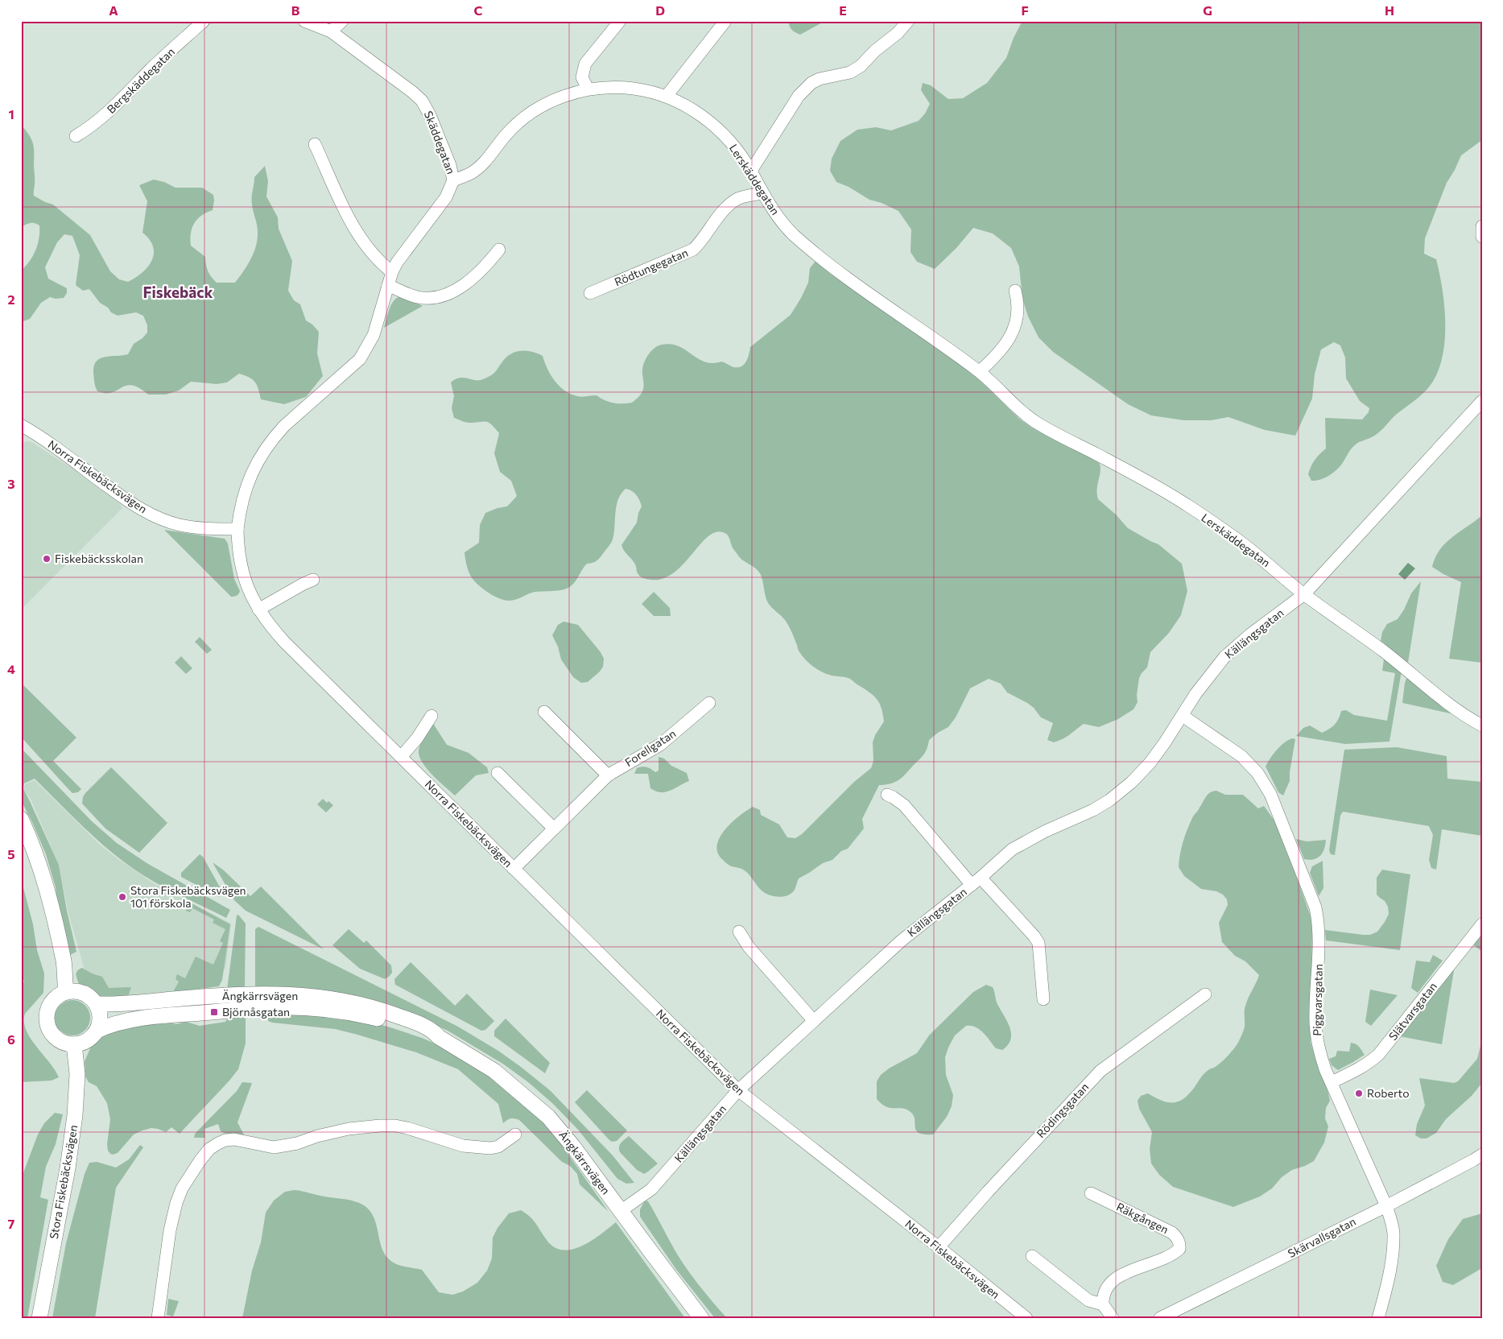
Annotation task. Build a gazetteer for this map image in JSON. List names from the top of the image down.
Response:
{
  "streets": {
    "street": [
      "Bergskäddegatan",
      "Skäddegatan",
      "Lerskäddegatan",
      "Rödtungegatan",
      "Norra Fiskebäcksvägen",
      "Källängsgatan",
      "Forellgatan",
      "Ängkärrsvägen",
      "Piggvarsgatan",
      "Slätvarsgatan",
      "Rödingsgatan",
      "Stora Fiskebäcksvägen",
      "Räkgången",
      "Skärvallsgatan"
    ]
  },
  "crossings": [
    ["Skäddegatan", "Lerskäddegatan"],
    ["Skäddegatan", "Norra Fiskebäcksvägen"],
    ["Lerskäddegatan", "Rödtungegatan"],
    ["Lerskäddegatan", "Källängsgatan"],
    ["Norra Fiskebäcksvägen", "Källängsgatan"],
    ["Norra Fiskebäcksvägen", "Forellgatan"],
    ["Norra Fiskebäcksvägen", "Rödingsgatan"],
    ["Källängsgatan", "Ängkärrsvägen"],
    ["Källängsgatan", "Piggvarsgatan"],
    ["Ängkärrsvägen", "Stora Fiskebäcksvägen"],
    ["Piggvarsgatan", "Slätvarsgatan"],
    ["Piggvarsgatan", "Skärvallsgatan"]
  ],
  "districts": ["Fiskebäck"],
  "places": {
    "other": ["Fiskebäcksskolan", "Stora Fiskebäcksvägen 101 förskola", "Roberto"],
    "transit": ["Björnåsgatan"]
  },
  "grid": {
    "columns": [
      "A",
      "B",
      "C",
      "D",
      "E",
      "F",
      "G",
      "H"
    ],
    "rows": [
      "1",
      "2",
      "3",
      "4",
      "5",
      "6",
      "7"
    ]
  }
}
